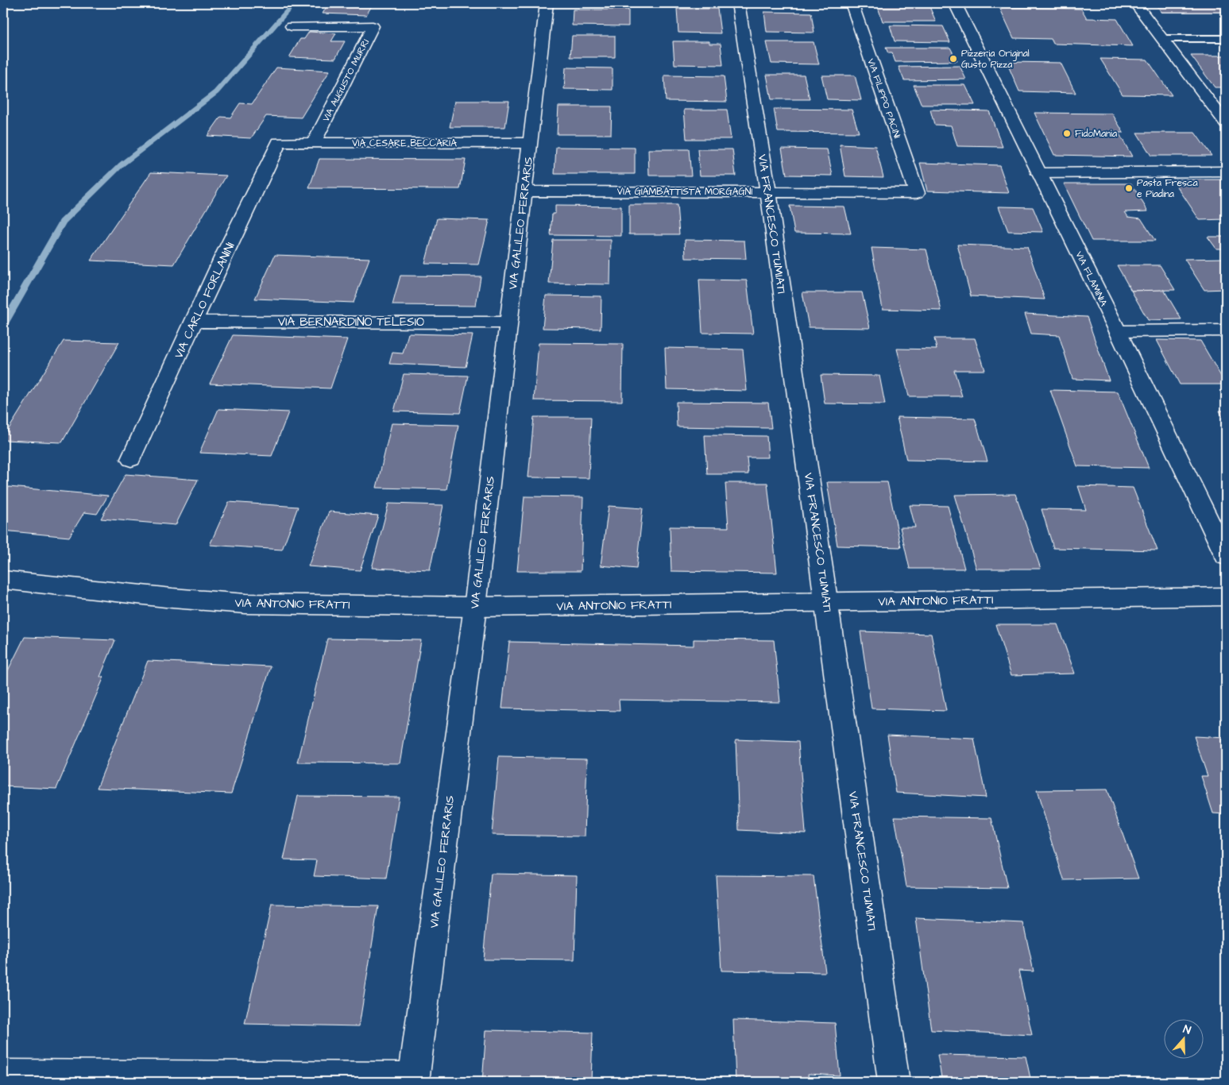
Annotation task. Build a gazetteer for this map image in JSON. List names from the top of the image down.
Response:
{
  "streets": {
    "street": [
      "VIA AUGUSTO MURRI",
      "VIA FILIPPO PACINI",
      "VIA CESARE BECCARIA",
      "VIA GIAMBATTISTA MORGAGNI",
      "VIA GALILEO FERRARIS",
      "VIA FRANCESCO TUMIATI",
      "VIA FLAMINIA",
      "VIA CARLO FORLANINI",
      "VIA BERNARDINO TELESIO",
      "VIA ANTONIO FRATTI"
    ]
  },
  "crossings": [
    ["VIA AUGUSTO MURRI", "VIA CESARE BECCARIA"],
    ["VIA FILIPPO PACINI", "VIA GIAMBATTISTA MORGAGNI"],
    ["VIA CESARE BECCARIA", "VIA GALILEO FERRARIS"],
    ["VIA CESARE BECCARIA", "VIA CARLO FORLANINI"],
    ["VIA GIAMBATTISTA MORGAGNI", "VIA GALILEO FERRARIS"],
    ["VIA GIAMBATTISTA MORGAGNI", "VIA FRANCESCO TUMIATI"],
    ["VIA GALILEO FERRARIS", "VIA BERNARDINO TELESIO"],
    ["VIA GALILEO FERRARIS", "VIA ANTONIO FRATTI"],
    ["VIA FRANCESCO TUMIATI", "VIA ANTONIO FRATTI"],
    ["VIA CARLO FORLANINI", "VIA BERNARDINO TELESIO"]
  ],
  "places": ["Pizzeria Original Gusto Pizza", "FidoMania", "Pasta Fresca e Piadina"],
  "north": "top"
}
